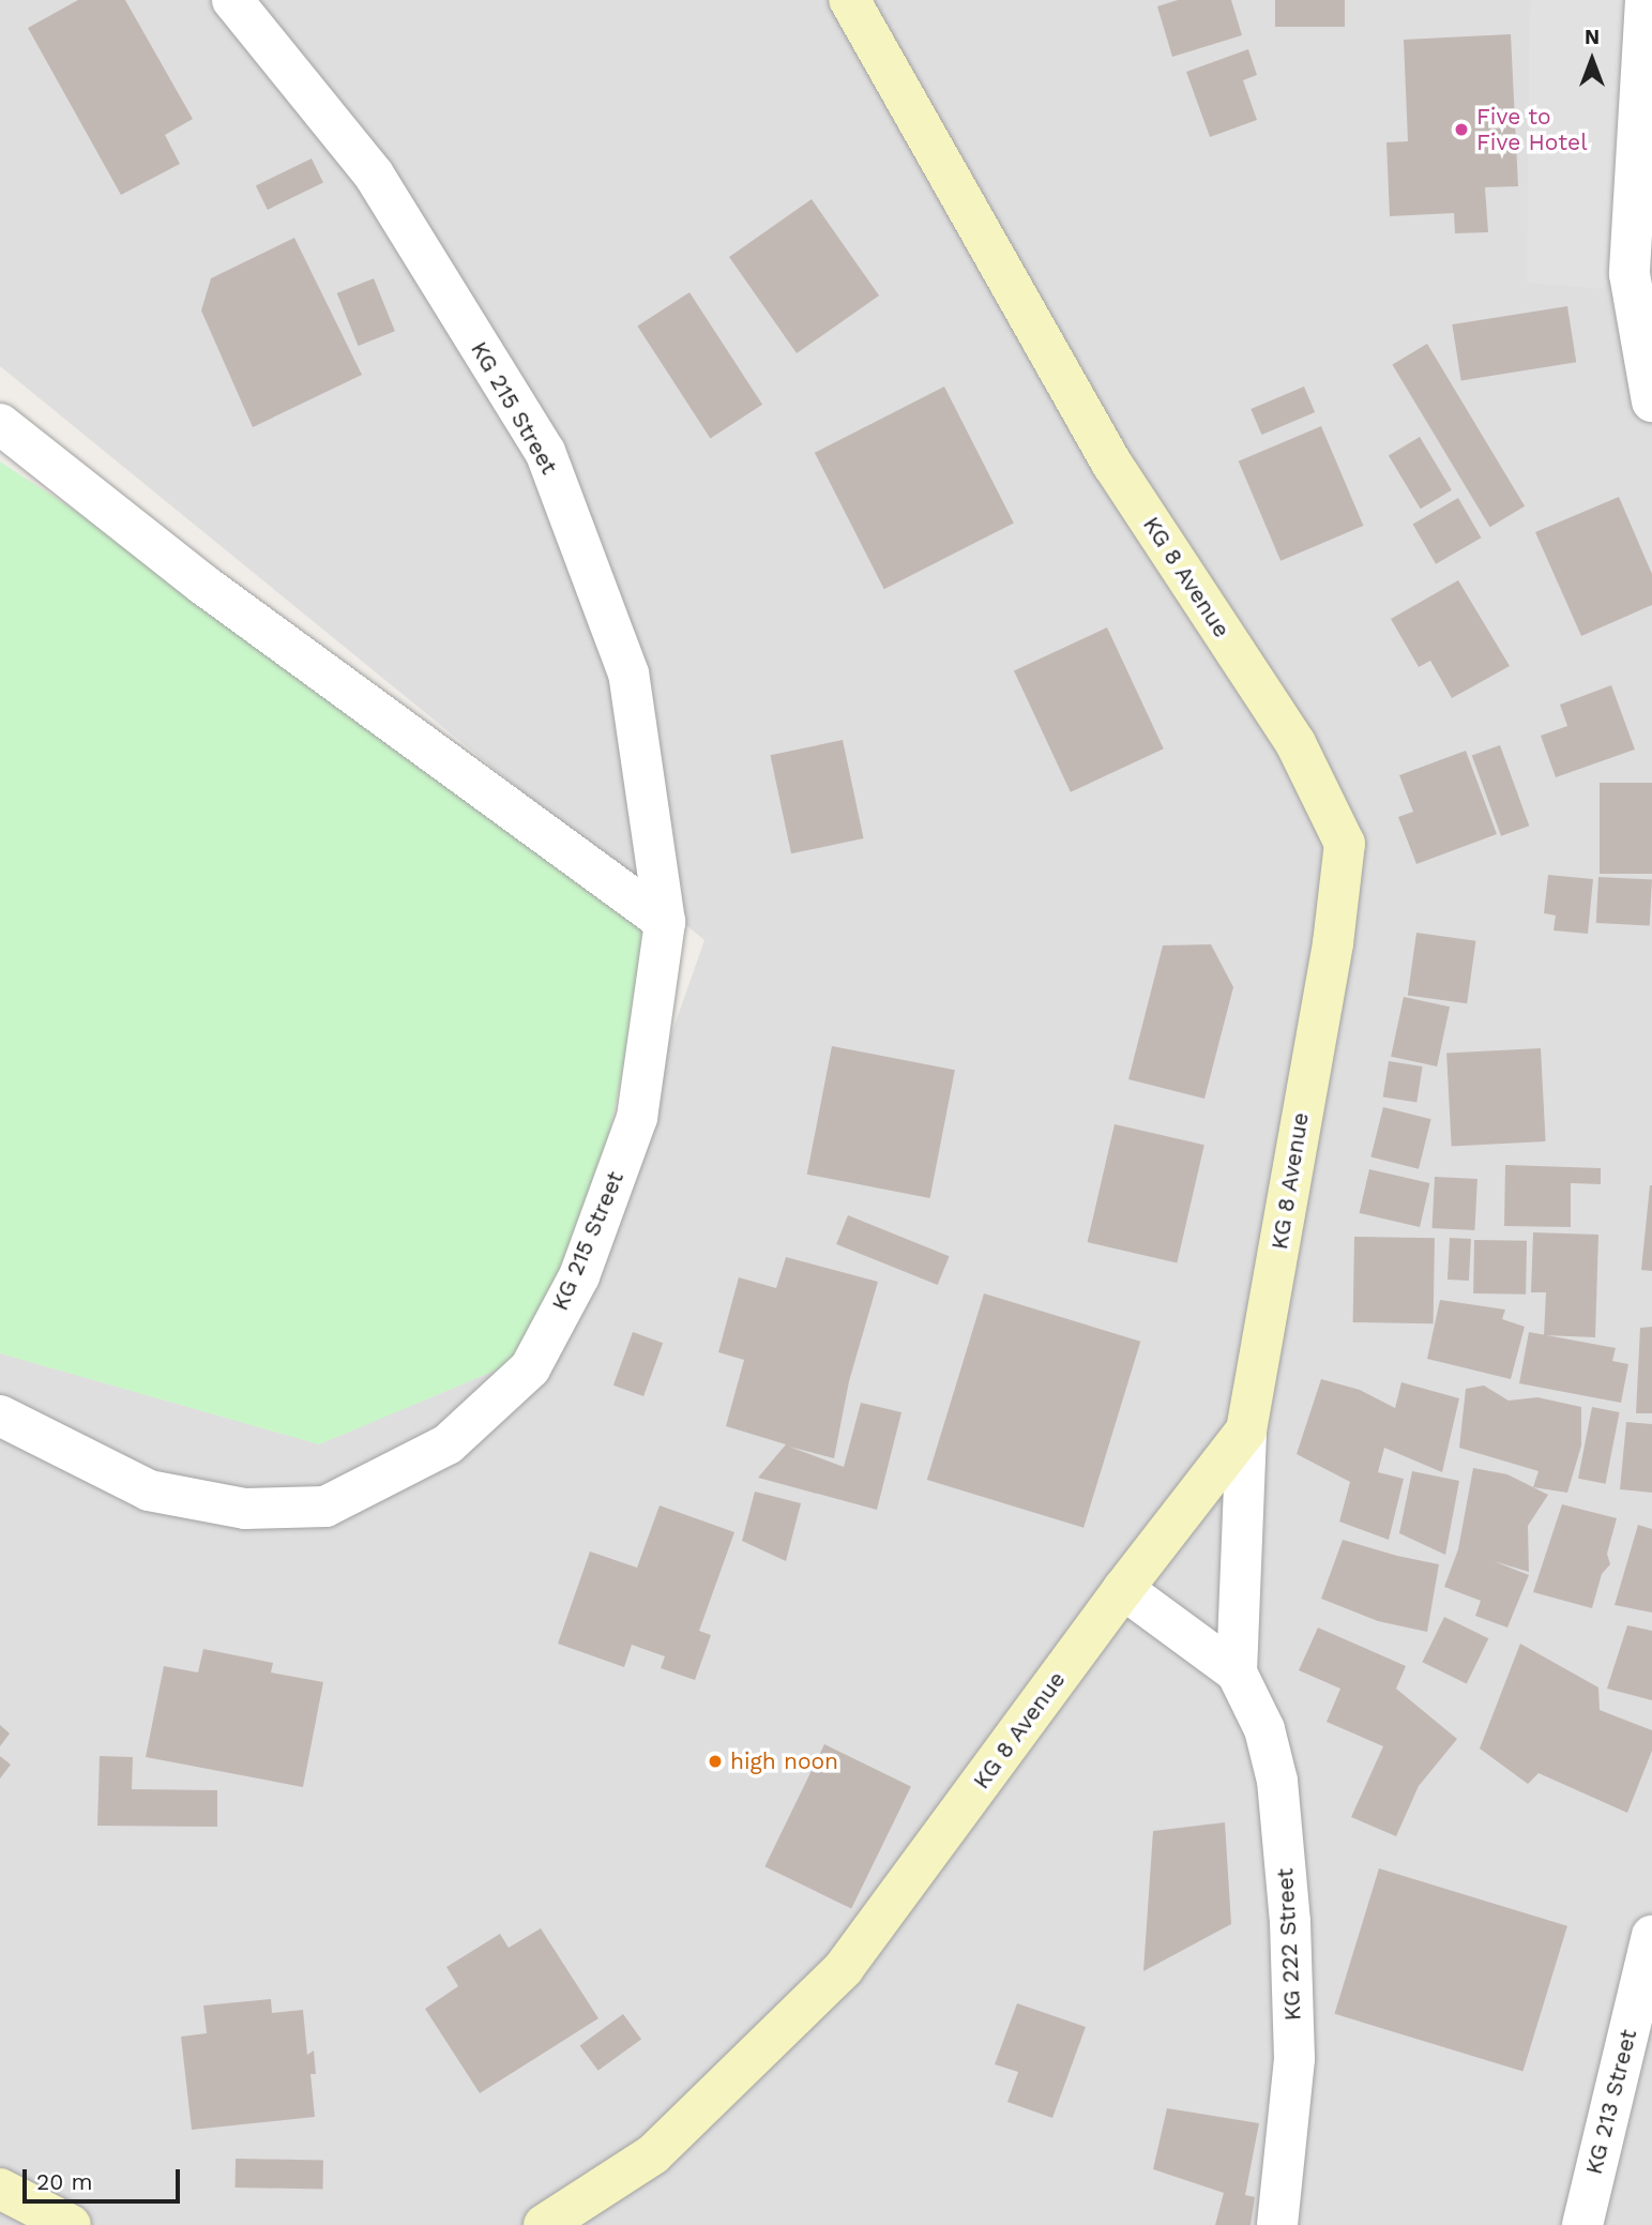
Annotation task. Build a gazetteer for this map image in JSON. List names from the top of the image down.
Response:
{
  "streets": {
    "street": [
      "KG 215 Street",
      "KG 8 Avenue",
      "KG 222 Street",
      "KG 213 Street"
    ]
  },
  "crossings": [
    ["KG 8 Avenue", "KG 222 Street"]
  ],
  "places": ["Five to Five Hotel", "high noon"],
  "scale_bar": "20 m",
  "north": "top"
}
